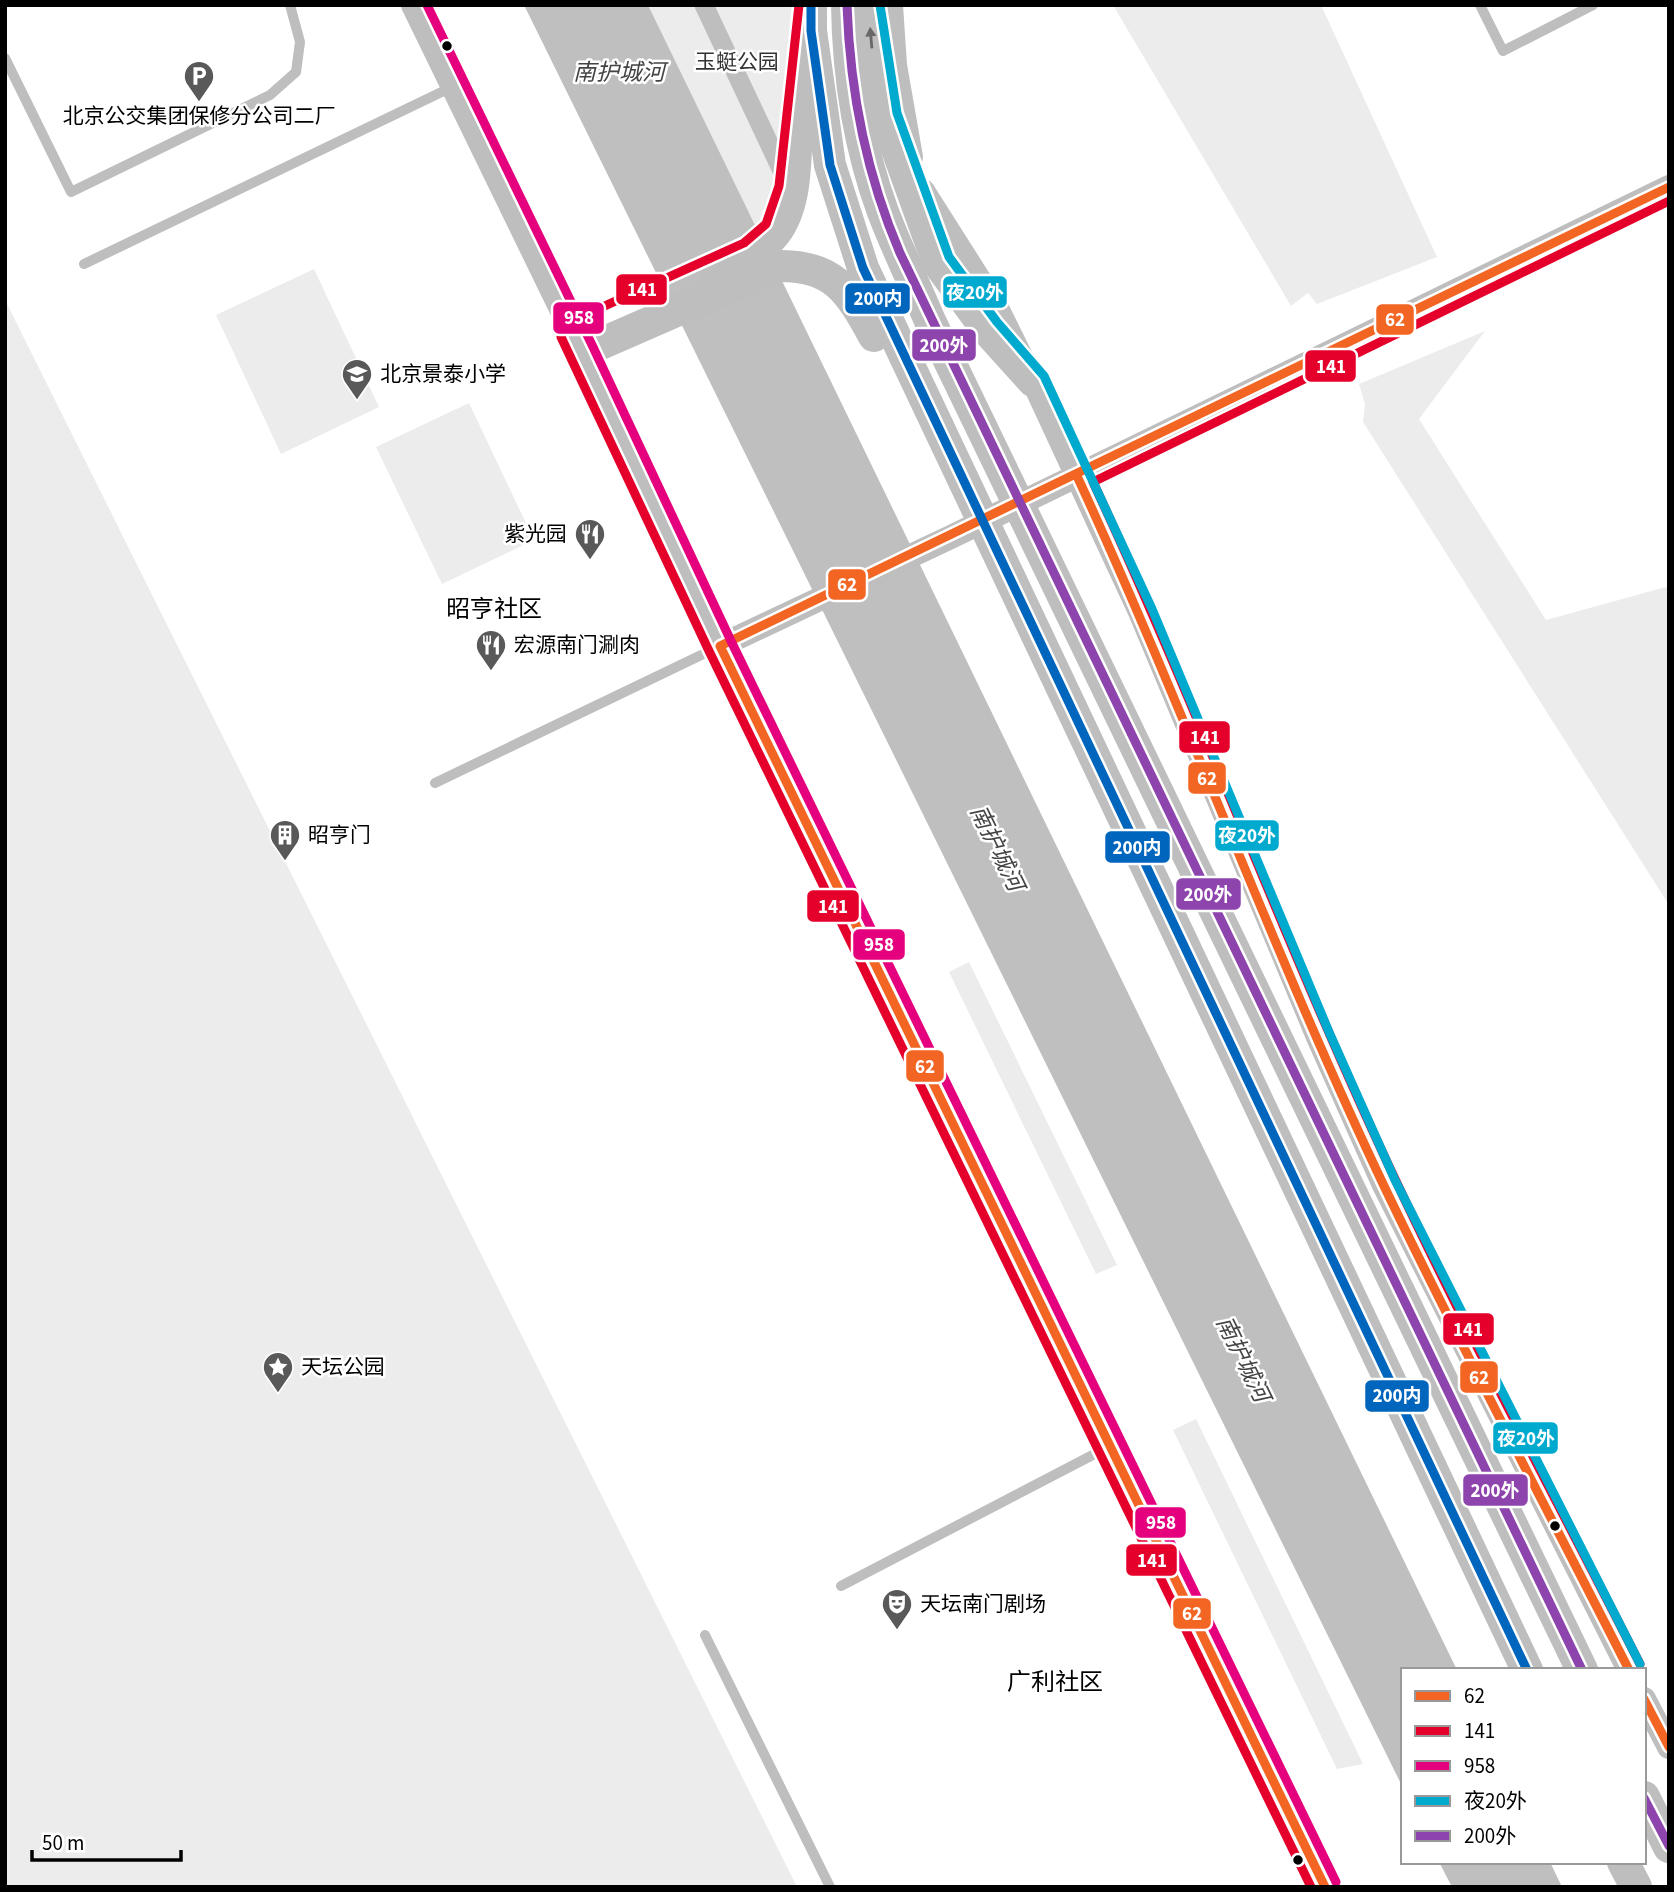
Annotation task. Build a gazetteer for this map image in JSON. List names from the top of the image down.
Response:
{
  "districts": ["昭亨社区", "广利社区"],
  "water": ["南护城河"],
  "parks": ["玉蜓公园"],
  "places": {
    "parking": ["北京公交集团保修分公司二厂"],
    "school or university": ["北京景泰小学"],
    "restaurant": ["紫光园", "宏源南门涮肉"],
    "building": ["昭亨门"],
    "place": ["天坛公园"],
    "theatre": ["天坛南门剧场"]
  },
  "lines": [
    "transit line 141",
    "transit line 958",
    "transit line 夜20外",
    "transit line 200外",
    "transit line 200内",
    "transit line 62"
  ],
  "legend": [
    "62",
    "141",
    "958",
    "夜20外",
    "200外"
  ],
  "scale_bar": "50 m"
}
